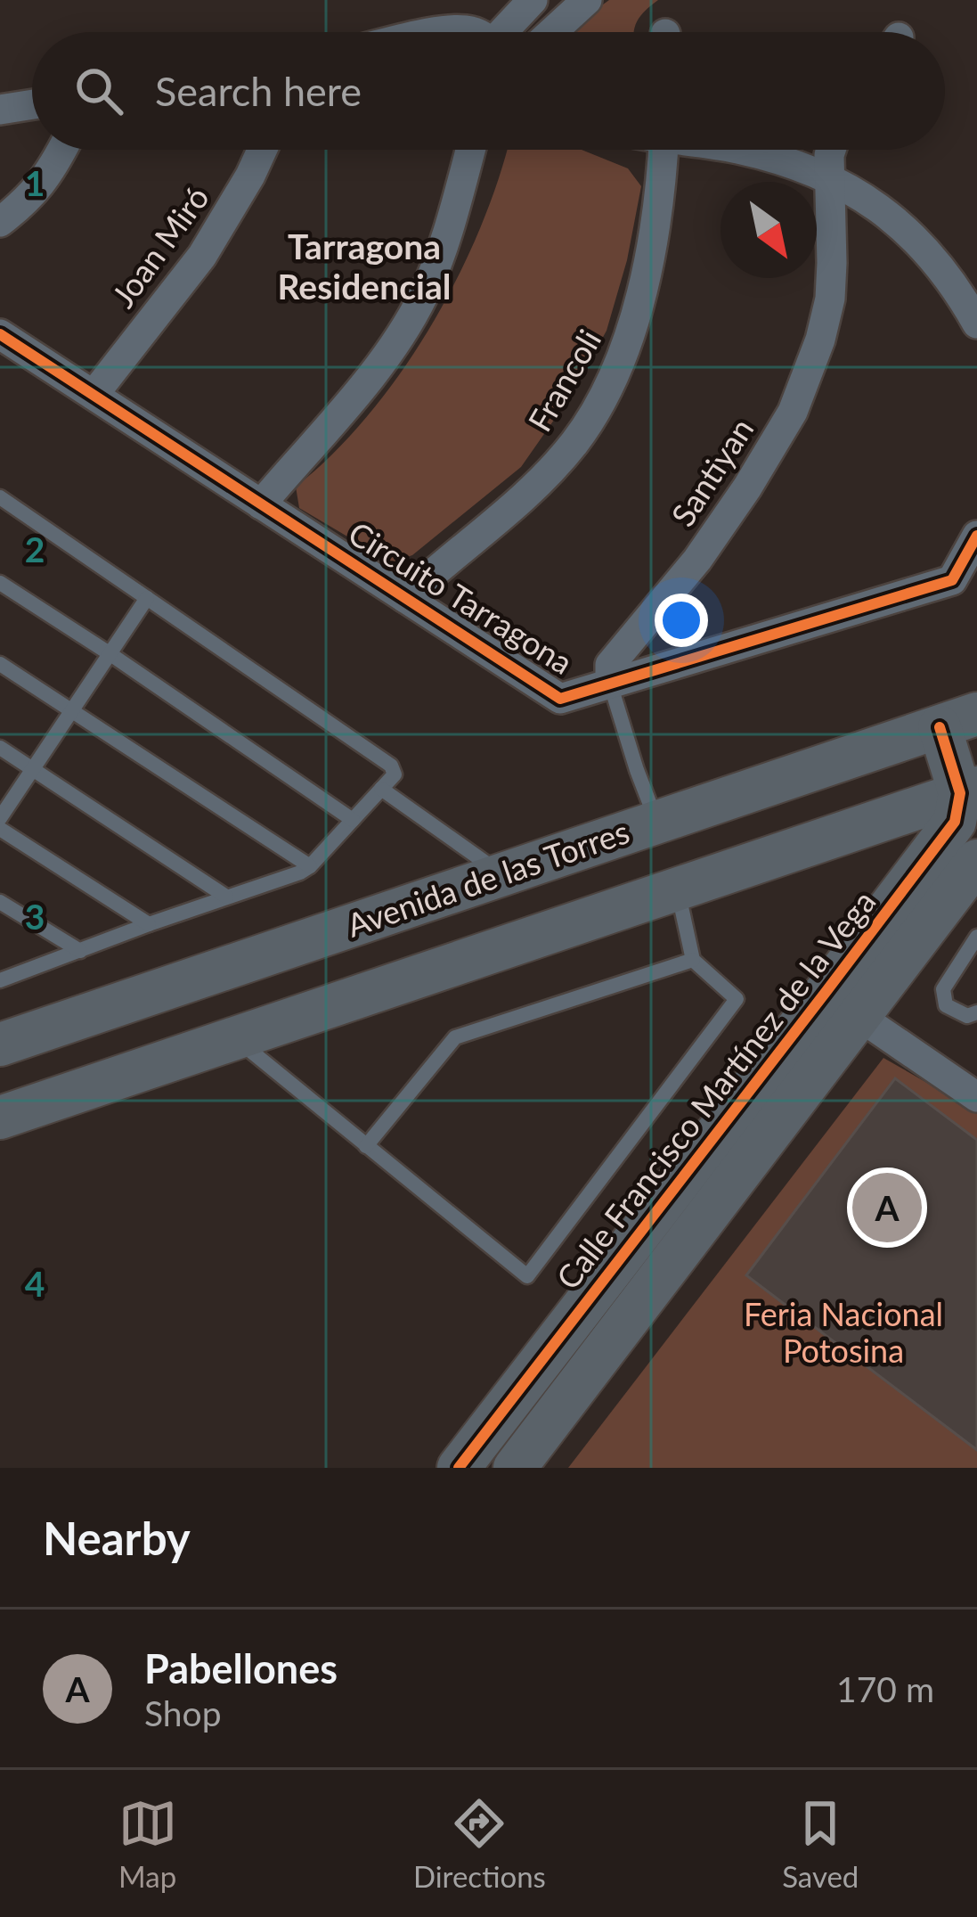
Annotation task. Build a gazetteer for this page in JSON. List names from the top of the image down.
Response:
{
  "streets": {
    "main road": ["Avenida de las Torres", "Calle Francisco Martínez de la Vega"],
    "street": [
      "Joan Miró",
      "Francoli",
      "Santiyan",
      "Circuito Tarragona"
    ]
  },
  "crossings": [
    ["Joan Miró", "Circuito Tarragona"],
    ["Francoli", "Circuito Tarragona"],
    ["Santiyan", "Circuito Tarragona"]
  ],
  "districts": ["Tarragona Residencial"],
  "parks": ["Feria Nacional Potosina"],
  "north": "bottom right",
  "page": {
    "search": "Search here",
    "pins": "A",
    "heading": "Nearby",
    "list": [
      {
        "mark": "A",
        "name": "Pabellones",
        "note": "Shop",
        "value": "170 m"
      }
    ],
    "nav": ["Map", "Directions", "Saved"]
  },
  "grid": {
    "rows": [
      "1",
      "2",
      "3",
      "4"
    ]
  }
}
